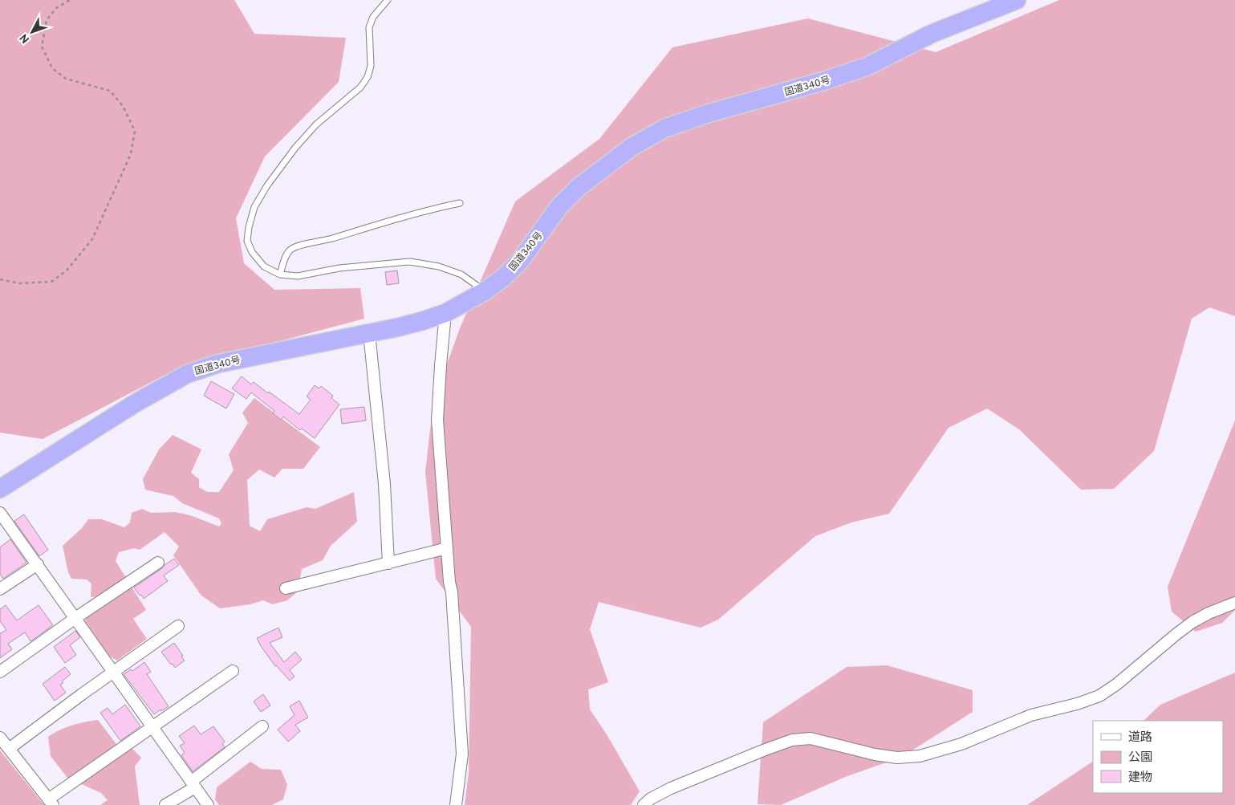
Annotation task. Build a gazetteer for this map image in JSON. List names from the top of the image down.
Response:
{
  "streets": {
    "highway": ["国道340号"]
  },
  "legend": ["道路", "公園", "建物"],
  "north": "bottom left"
}
